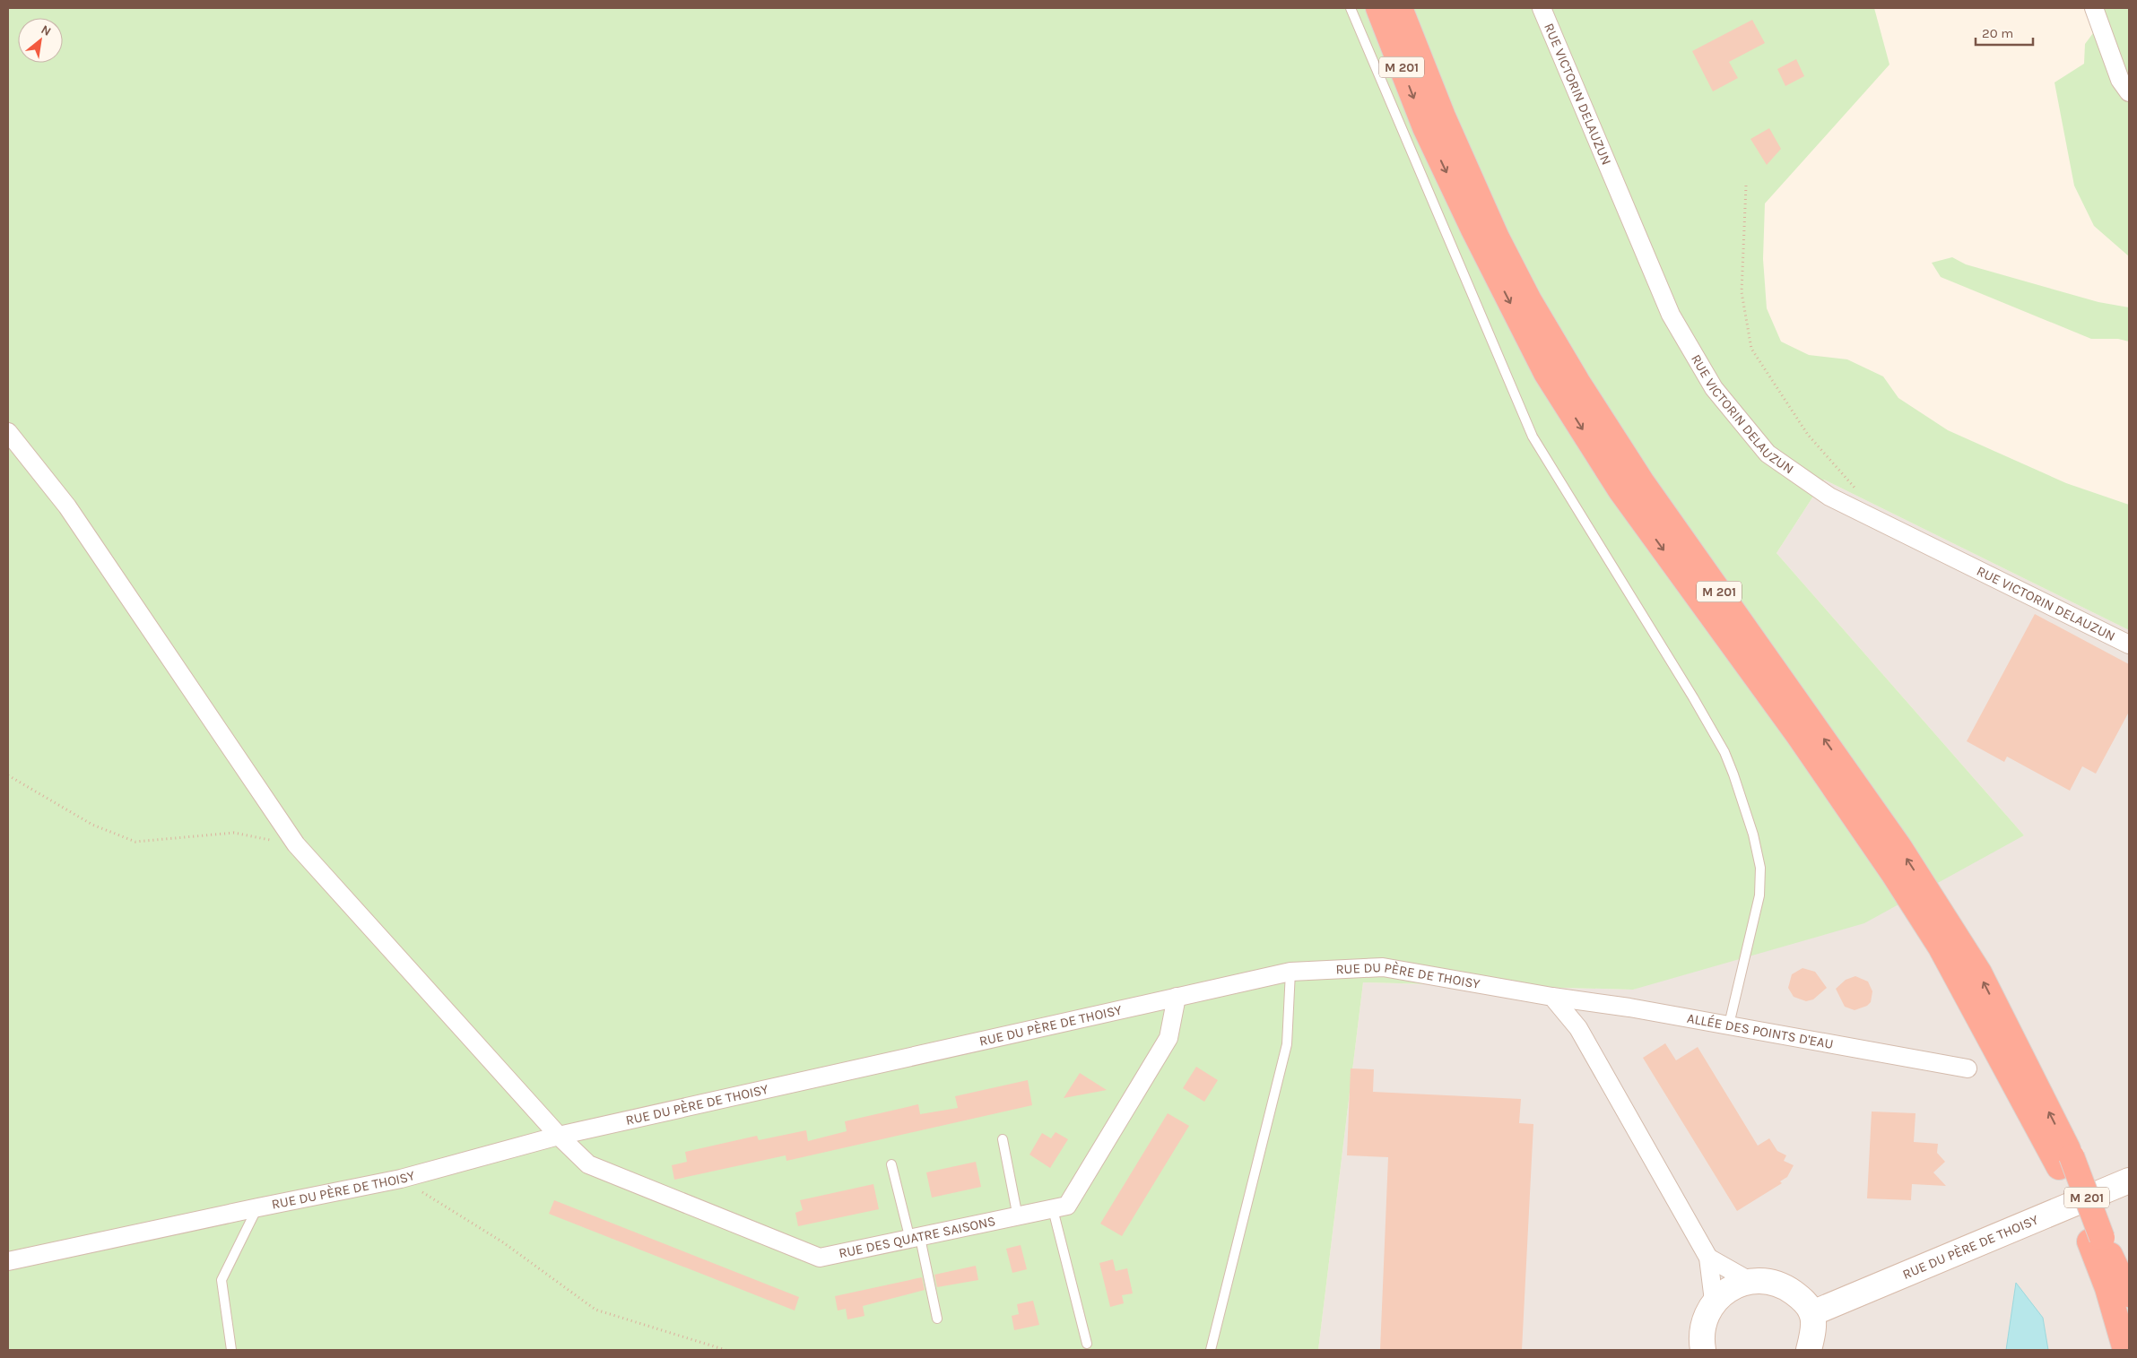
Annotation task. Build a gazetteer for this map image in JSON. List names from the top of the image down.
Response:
{
  "streets": {
    "highway": ["M 201"],
    "main road": ["RUE DU PÈRE DE THOISY"],
    "street": ["RUE VICTORIN DELAUZUN", "ALLÉE DES POINTS D'EAU", "RUE DES QUATRE SAISONS"]
  },
  "crossings": [
    ["RUE DU PÈRE DE THOISY", "ALLÉE DES POINTS D'EAU"],
    ["RUE DU PÈRE DE THOISY", "RUE DES QUATRE SAISONS"]
  ],
  "scale_bar": "20 m",
  "north": "top right"
}
